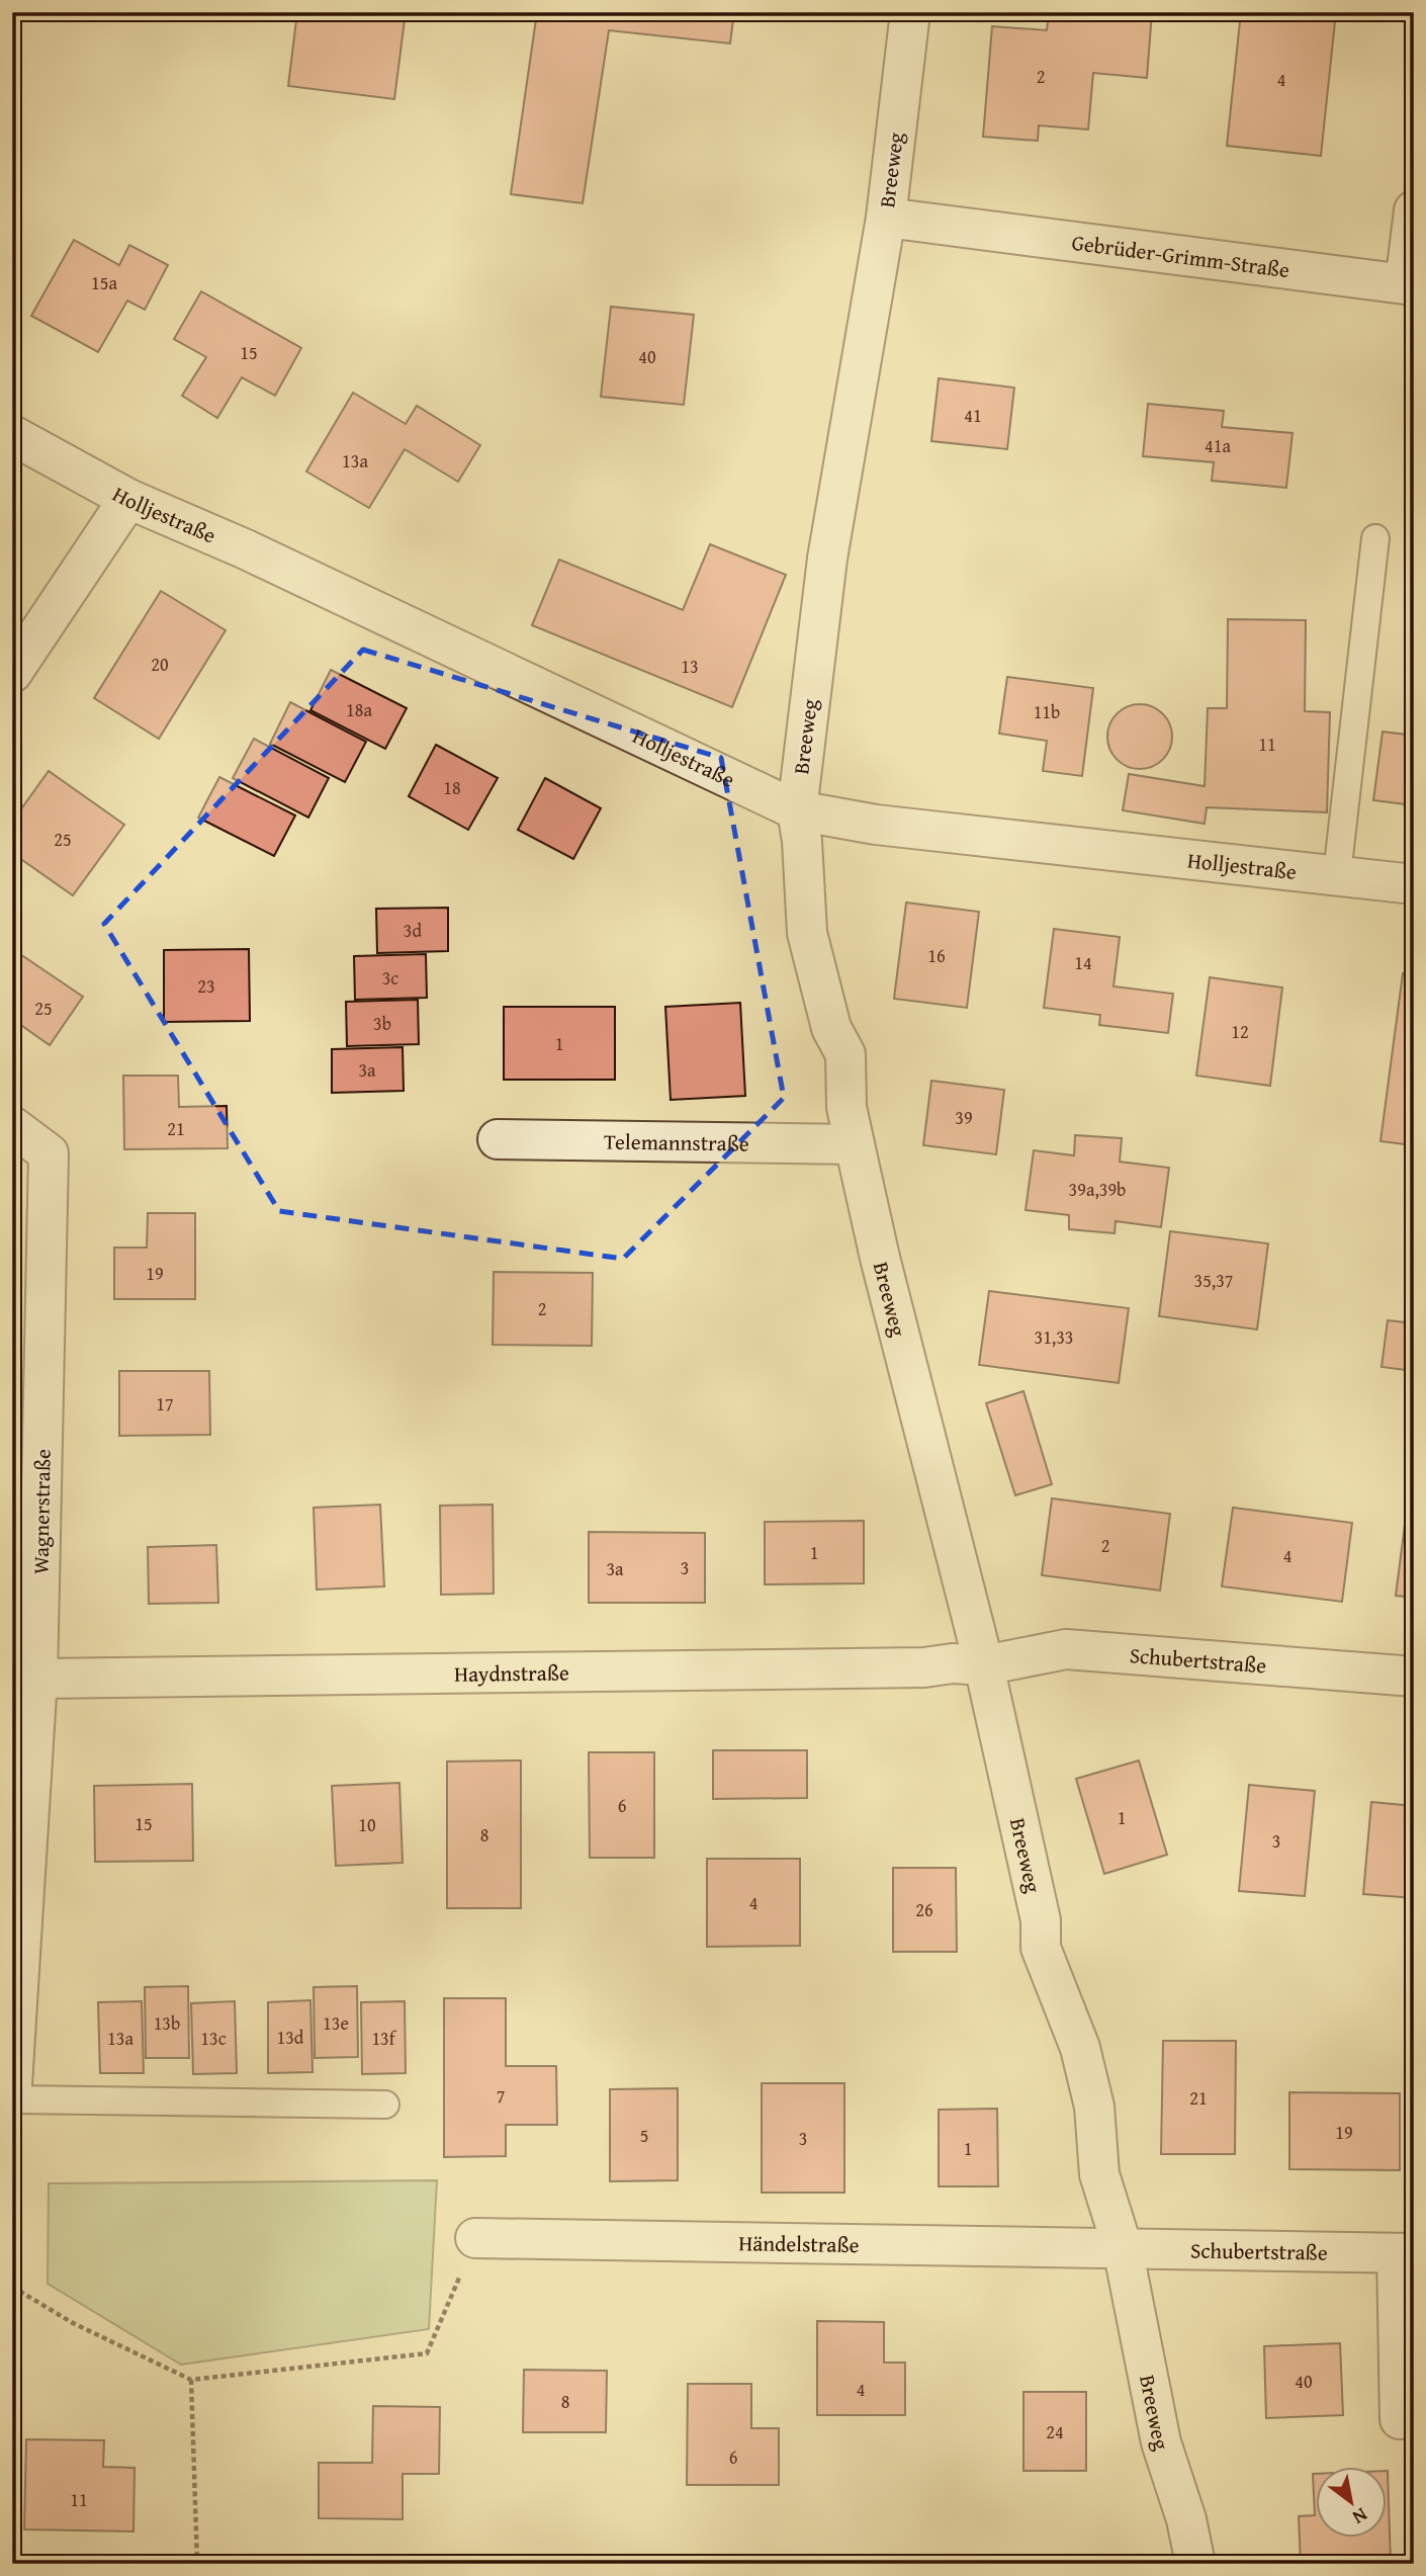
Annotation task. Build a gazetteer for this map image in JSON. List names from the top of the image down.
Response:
{
  "streets": {
    "street": [
      "Breeweg",
      "Gebrüder-Grimm-Straße",
      "Holljestraße",
      "Telemannstraße",
      "Wagnerstraße",
      "Schubertstraße",
      "Haydnstraße",
      "Händelstraße"
    ]
  },
  "crossings": [
    ["Breeweg", "Gebrüder-Grimm-Straße"],
    ["Breeweg", "Holljestraße"],
    ["Breeweg", "Telemannstraße"],
    ["Breeweg", "Schubertstraße"],
    ["Breeweg", "Haydnstraße"],
    ["Breeweg", "Händelstraße"],
    ["Wagnerstraße", "Haydnstraße"],
    ["Schubertstraße", "Haydnstraße"],
    ["Schubertstraße", "Händelstraße"]
  ],
  "house_numbers": [
    "2",
    "4",
    "15a",
    "15",
    "40",
    "41",
    "41a",
    "13a",
    "20",
    "13",
    "18a",
    "11b",
    "11",
    "18",
    "25",
    "3d",
    "16",
    "14",
    "3c",
    "23",
    "25",
    "3b",
    "12",
    "1",
    "3a",
    "39",
    "21",
    "39a,39b",
    "19",
    "35,37",
    "2",
    "31,33",
    "17",
    "2",
    "1",
    "4",
    "3",
    "3a",
    "6",
    "1",
    "15",
    "10",
    "8",
    "3",
    "4",
    "26",
    "13b",
    "13e",
    "13d",
    "13a",
    "13c",
    "13f",
    "7",
    "21",
    "19",
    "5",
    "3",
    "1",
    "40",
    "4",
    "8",
    "24",
    "6",
    "11"
  ],
  "north": "bottom right"
}
